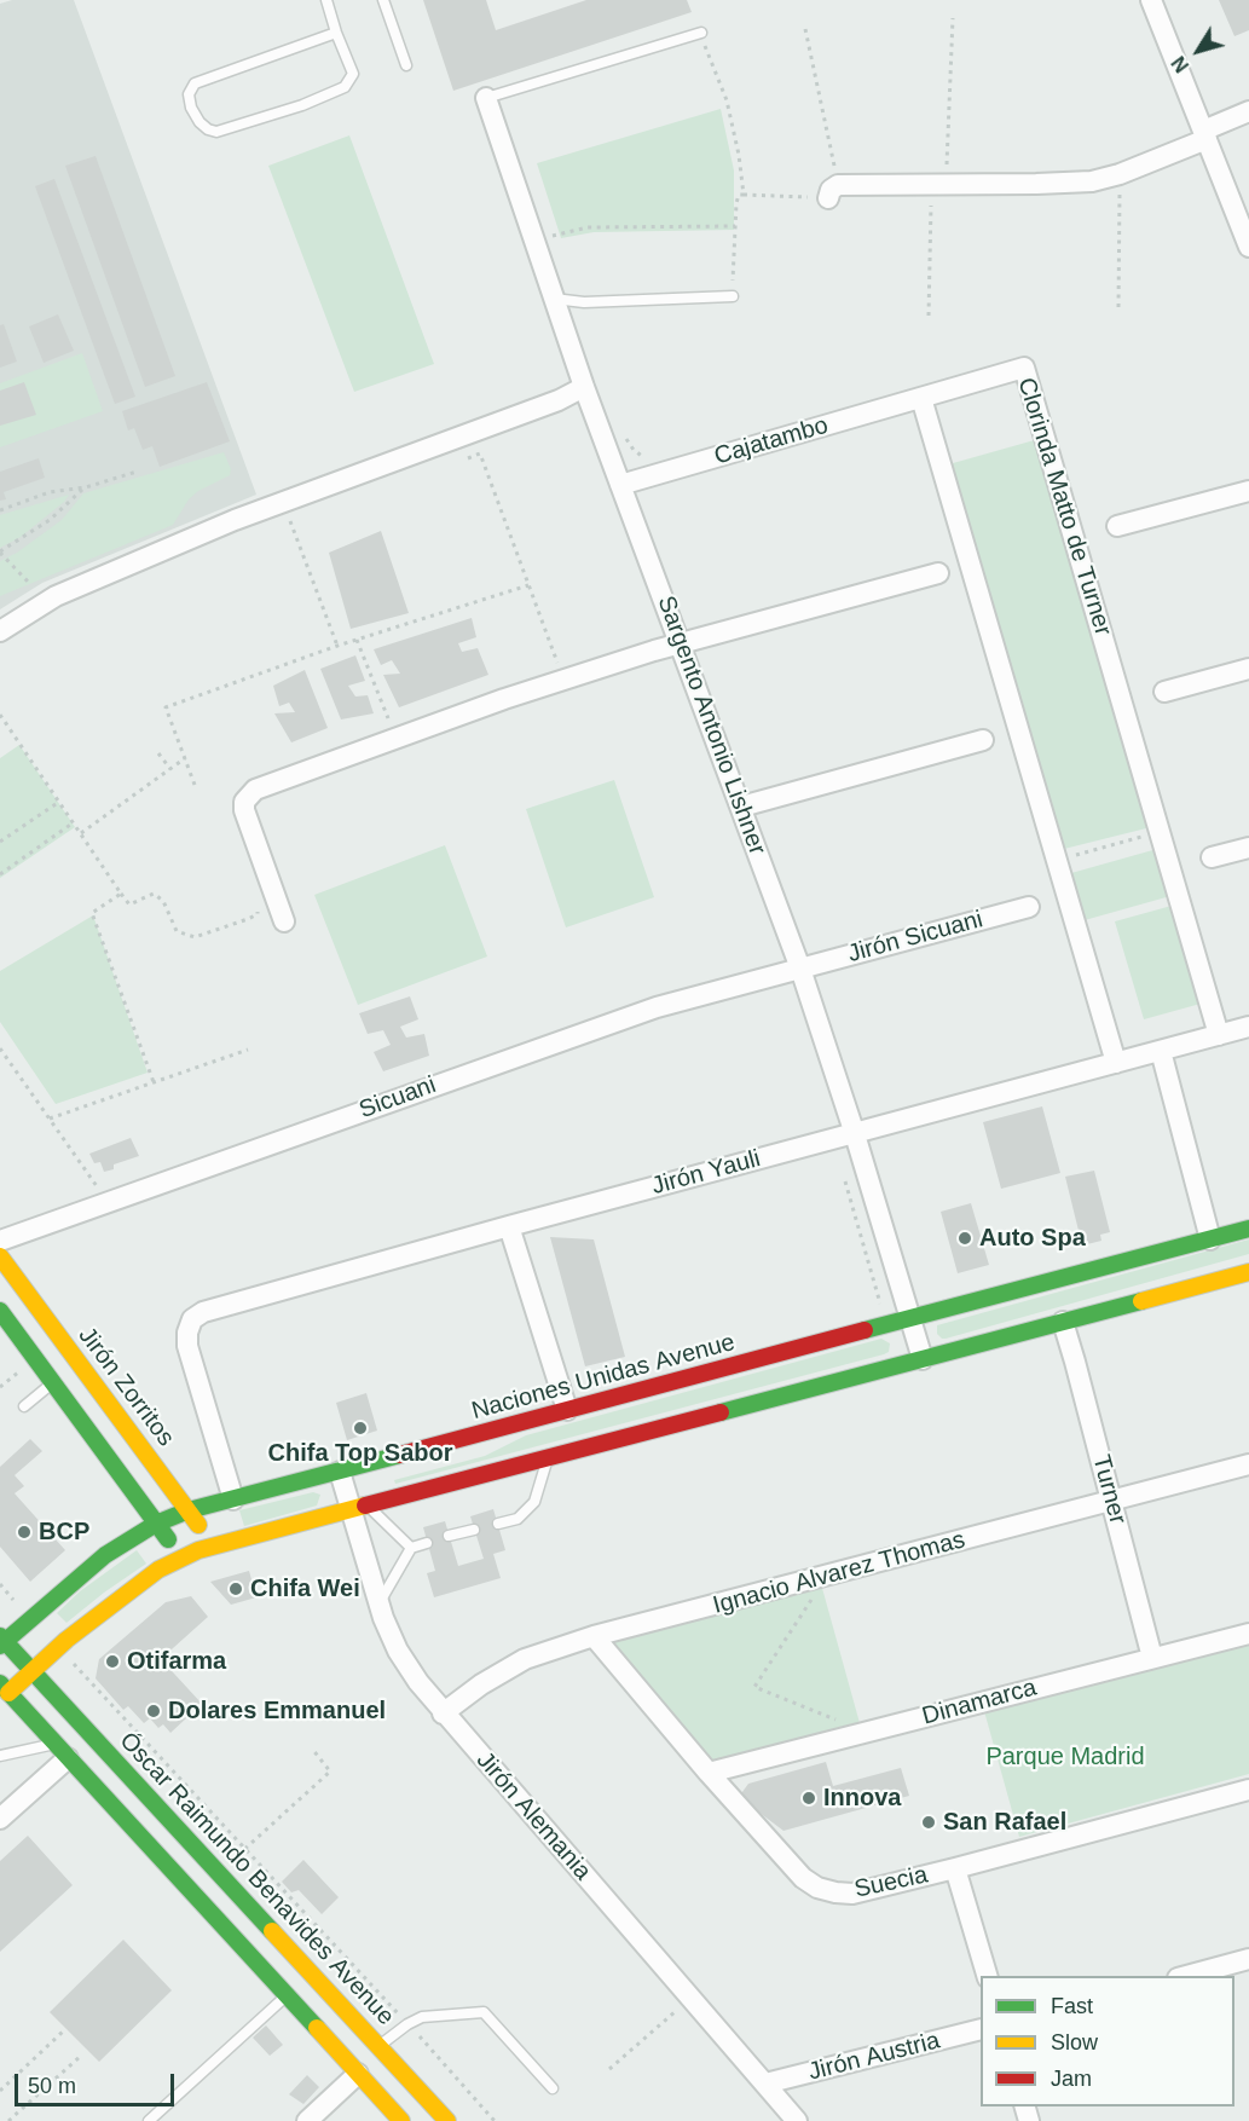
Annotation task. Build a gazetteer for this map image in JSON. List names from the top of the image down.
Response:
{
  "streets": {
    "main road": ["Naciones Unidas Avenue", "Jirón Zorritos", "Óscar Raimundo Benavides Avenue"],
    "street": [
      "Cajatambo",
      "Clorinda Matto de Turner",
      "Sargento Antonio Lishner",
      "Jirón Sicuani",
      "Sicuani",
      "Jirón Yauli",
      "Turner",
      "Ignacio Alvarez Thomas",
      "Dinamarca",
      "Jirón Alemania",
      "Suecia",
      "Jirón Austria"
    ]
  },
  "crossings": [
    ["Cajatambo", "Clorinda Matto de Turner"],
    ["Cajatambo", "Sargento Antonio Lishner"],
    ["Clorinda Matto de Turner", "Jirón Yauli"],
    ["Sargento Antonio Lishner", "Jirón Sicuani"],
    ["Sargento Antonio Lishner", "Sicuani"],
    ["Sargento Antonio Lishner", "Jirón Yauli"],
    ["Sargento Antonio Lishner", "Naciones Unidas Avenue"],
    ["Jirón Sicuani", "Sicuani"],
    ["Jirón Yauli", "Naciones Unidas Avenue"],
    ["Naciones Unidas Avenue", "Jirón Zorritos"],
    ["Naciones Unidas Avenue", "Jirón Alemania"],
    ["Naciones Unidas Avenue", "Óscar Raimundo Benavides Avenue"],
    ["Turner", "Ignacio Alvarez Thomas"],
    ["Turner", "Dinamarca"],
    ["Ignacio Alvarez Thomas", "Jirón Alemania"],
    ["Ignacio Alvarez Thomas", "Suecia"],
    ["Dinamarca", "Suecia"],
    ["Jirón Alemania", "Jirón Austria"]
  ],
  "parks": ["Parque Madrid"],
  "places": [
    "Auto Spa",
    "Chifa Top Sabor",
    "BCP",
    "Chifa Wei",
    "Otifarma",
    "Dolares Emmanuel",
    "Innova",
    "San Rafael"
  ],
  "legend": ["Fast", "Slow", "Jam"],
  "scale_bar": "50 m",
  "north": "bottom left"
}
